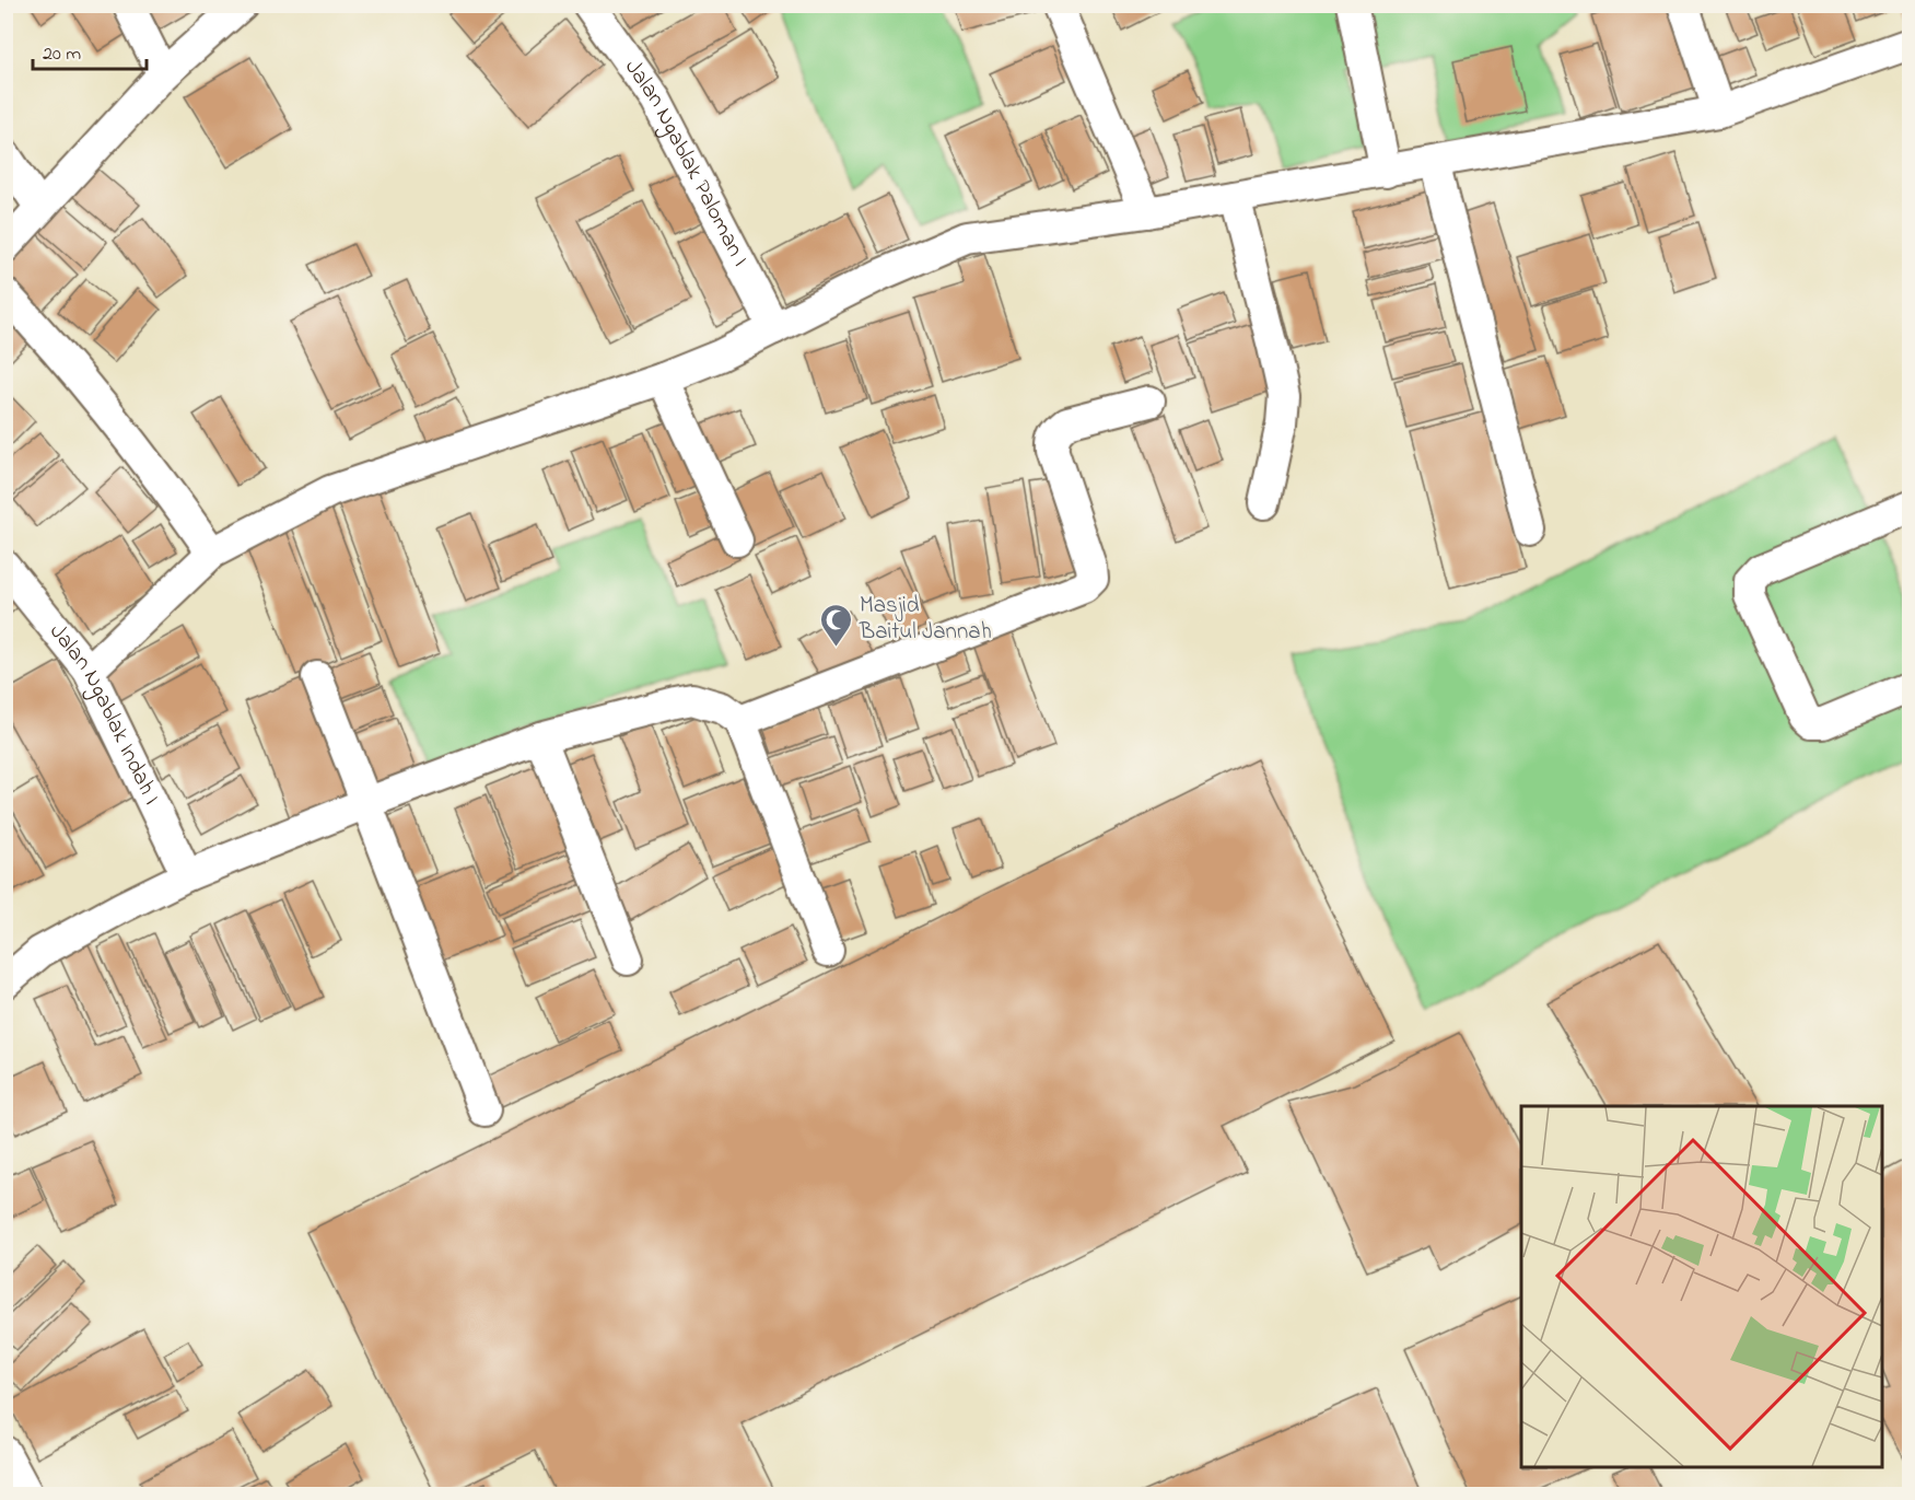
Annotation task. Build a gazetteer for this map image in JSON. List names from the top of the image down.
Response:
{
  "streets": {
    "street": ["Jalan Ngablak Paloman I", "Jalan Ngablak Indah I"]
  },
  "places": {
    "mosque": ["Masjid Baitul Jannah"]
  },
  "scale_bar": "20 m"
}
